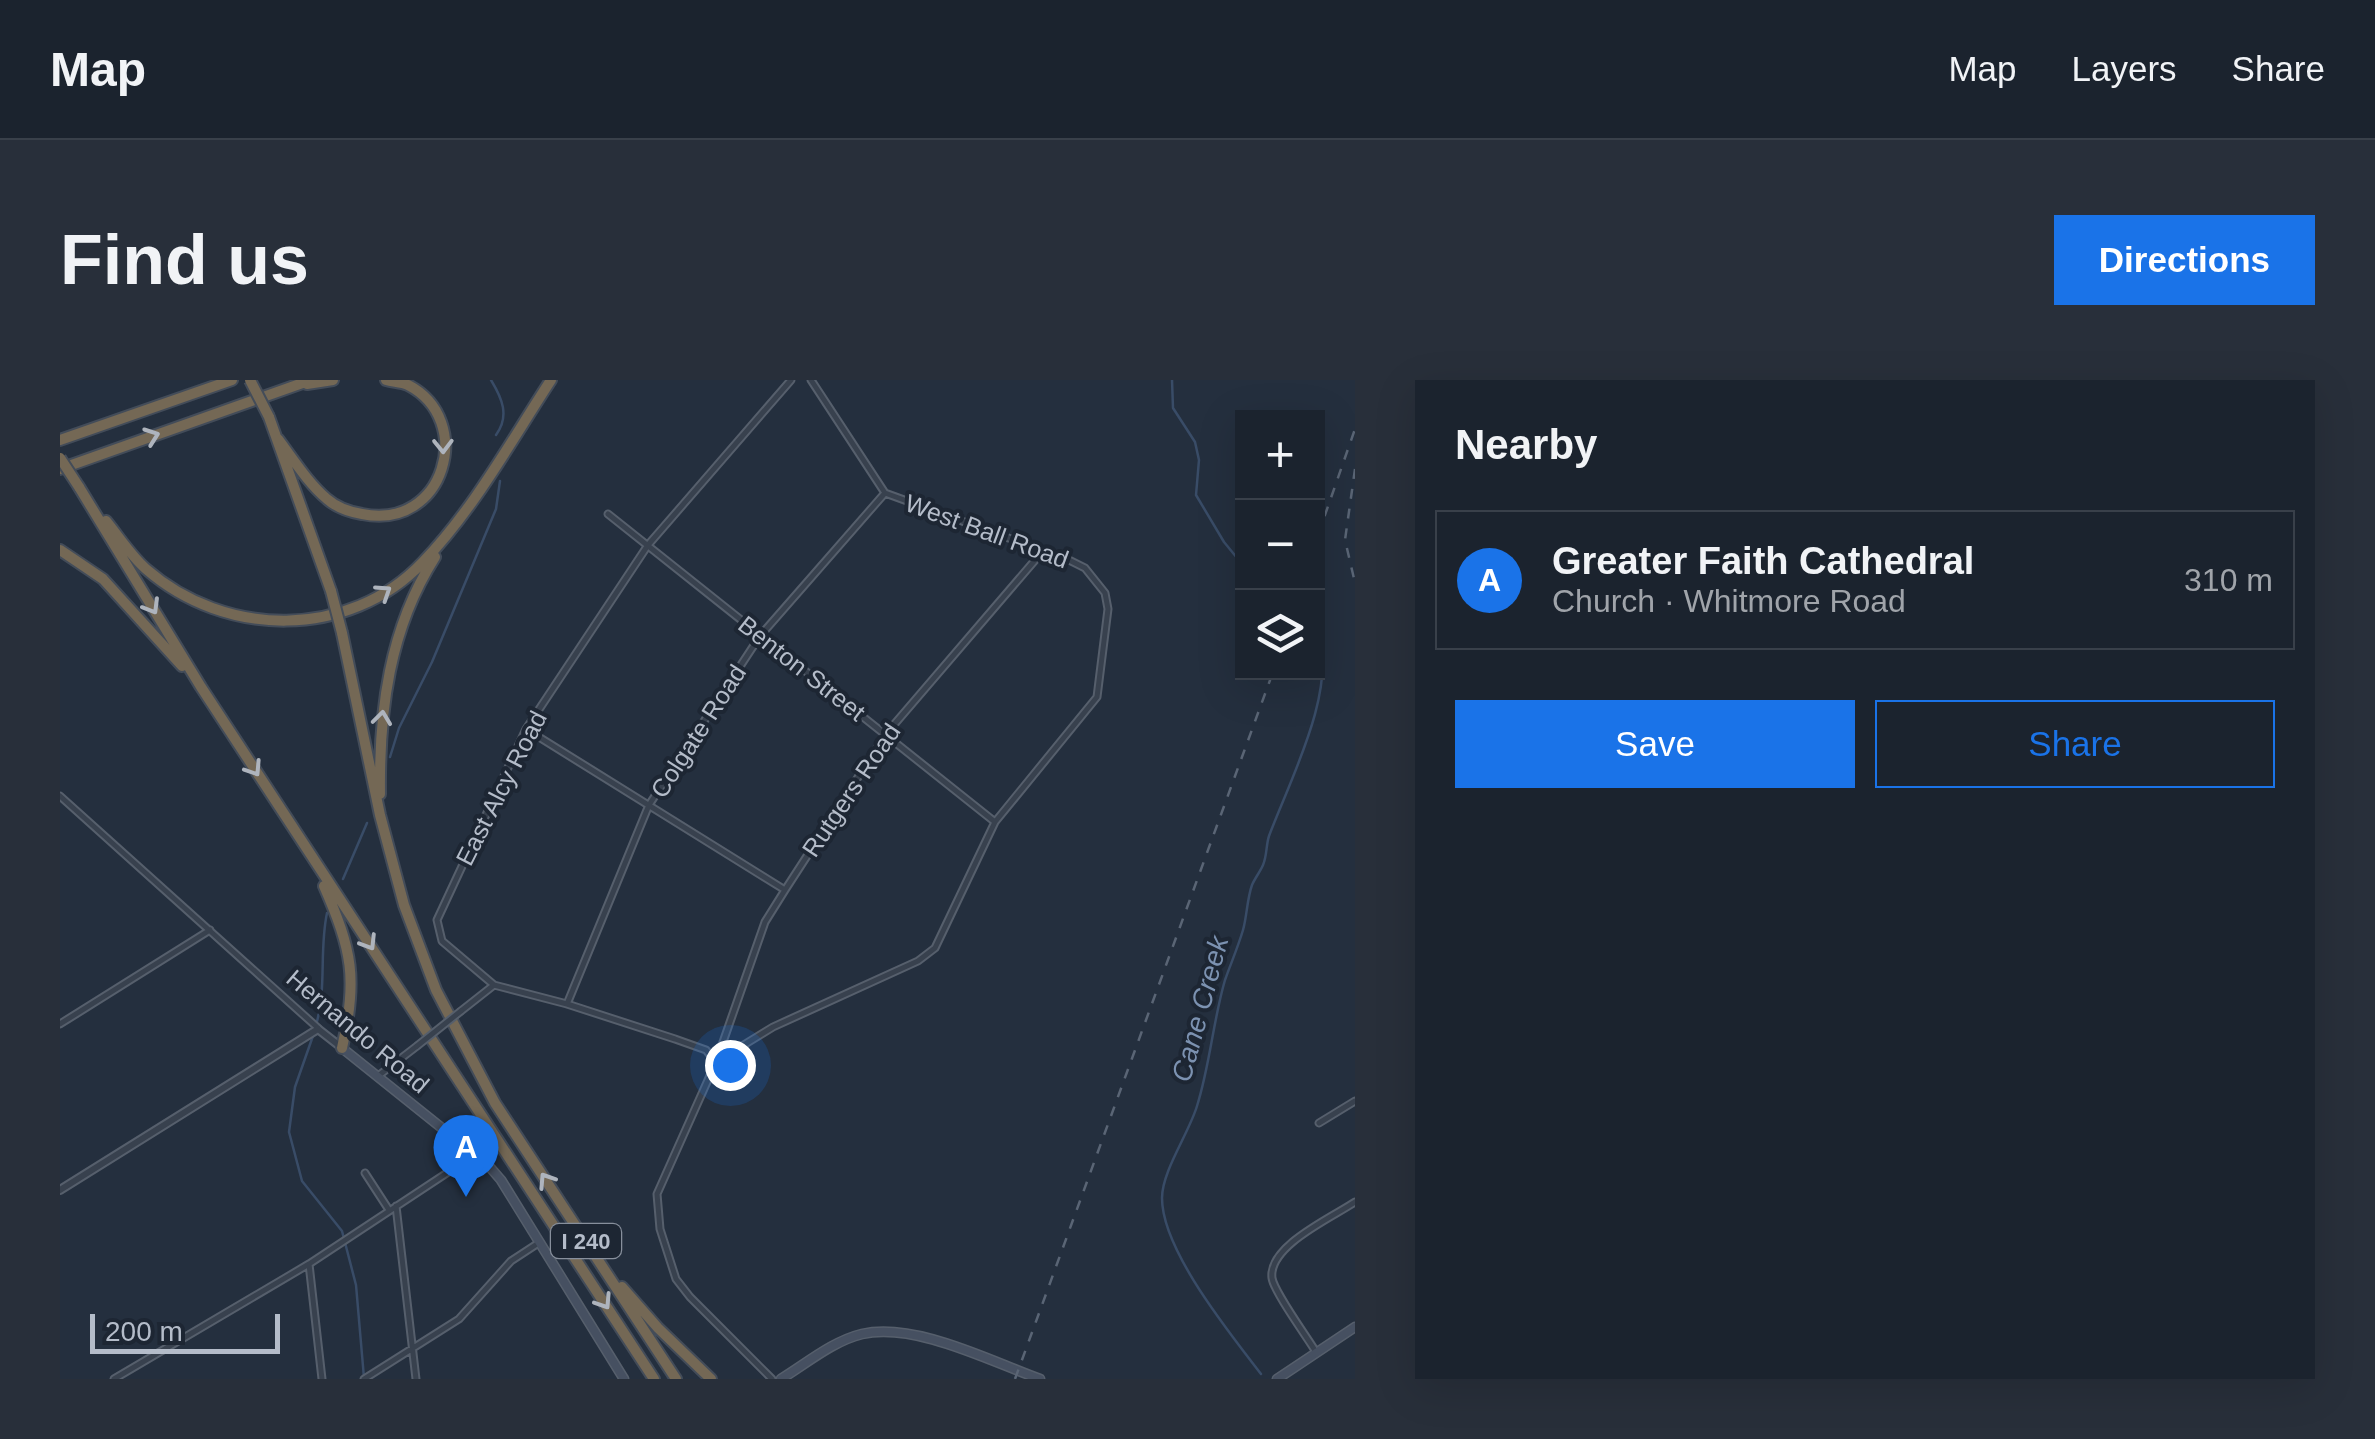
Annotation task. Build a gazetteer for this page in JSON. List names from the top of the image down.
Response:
{
  "streets": {
    "highway": ["I 240"],
    "main road": ["Hernando Road"],
    "street": [
      "West Ball Road",
      "Benton Street",
      "Colgate Road",
      "East Alcy Road",
      "Rutgers Road"
    ]
  },
  "crossings": [
    ["West Ball Road", "Benton Street"],
    ["West Ball Road", "Colgate Road"],
    ["West Ball Road", "Rutgers Road"],
    ["Benton Street", "Colgate Road"],
    ["Benton Street", "East Alcy Road"],
    ["Benton Street", "Rutgers Road"]
  ],
  "water": ["Cane Creek"],
  "scale_bar": "200 m",
  "page": {
    "header": "Map",
    "nav": ["Map", "Layers", "Share"],
    "buttons": [
      "Directions",
      ["Save", "Share"]
    ],
    "title": "Find us",
    "heading": "Nearby",
    "map_buttons": ["+", "−"],
    "list": [
      {
        "mark": "A",
        "name": "Greater Faith Cathedral",
        "note": "Church · Whitmore Road",
        "value": "310 m"
      }
    ],
    "pins": "A",
    "scale": "200 m"
  }
}
